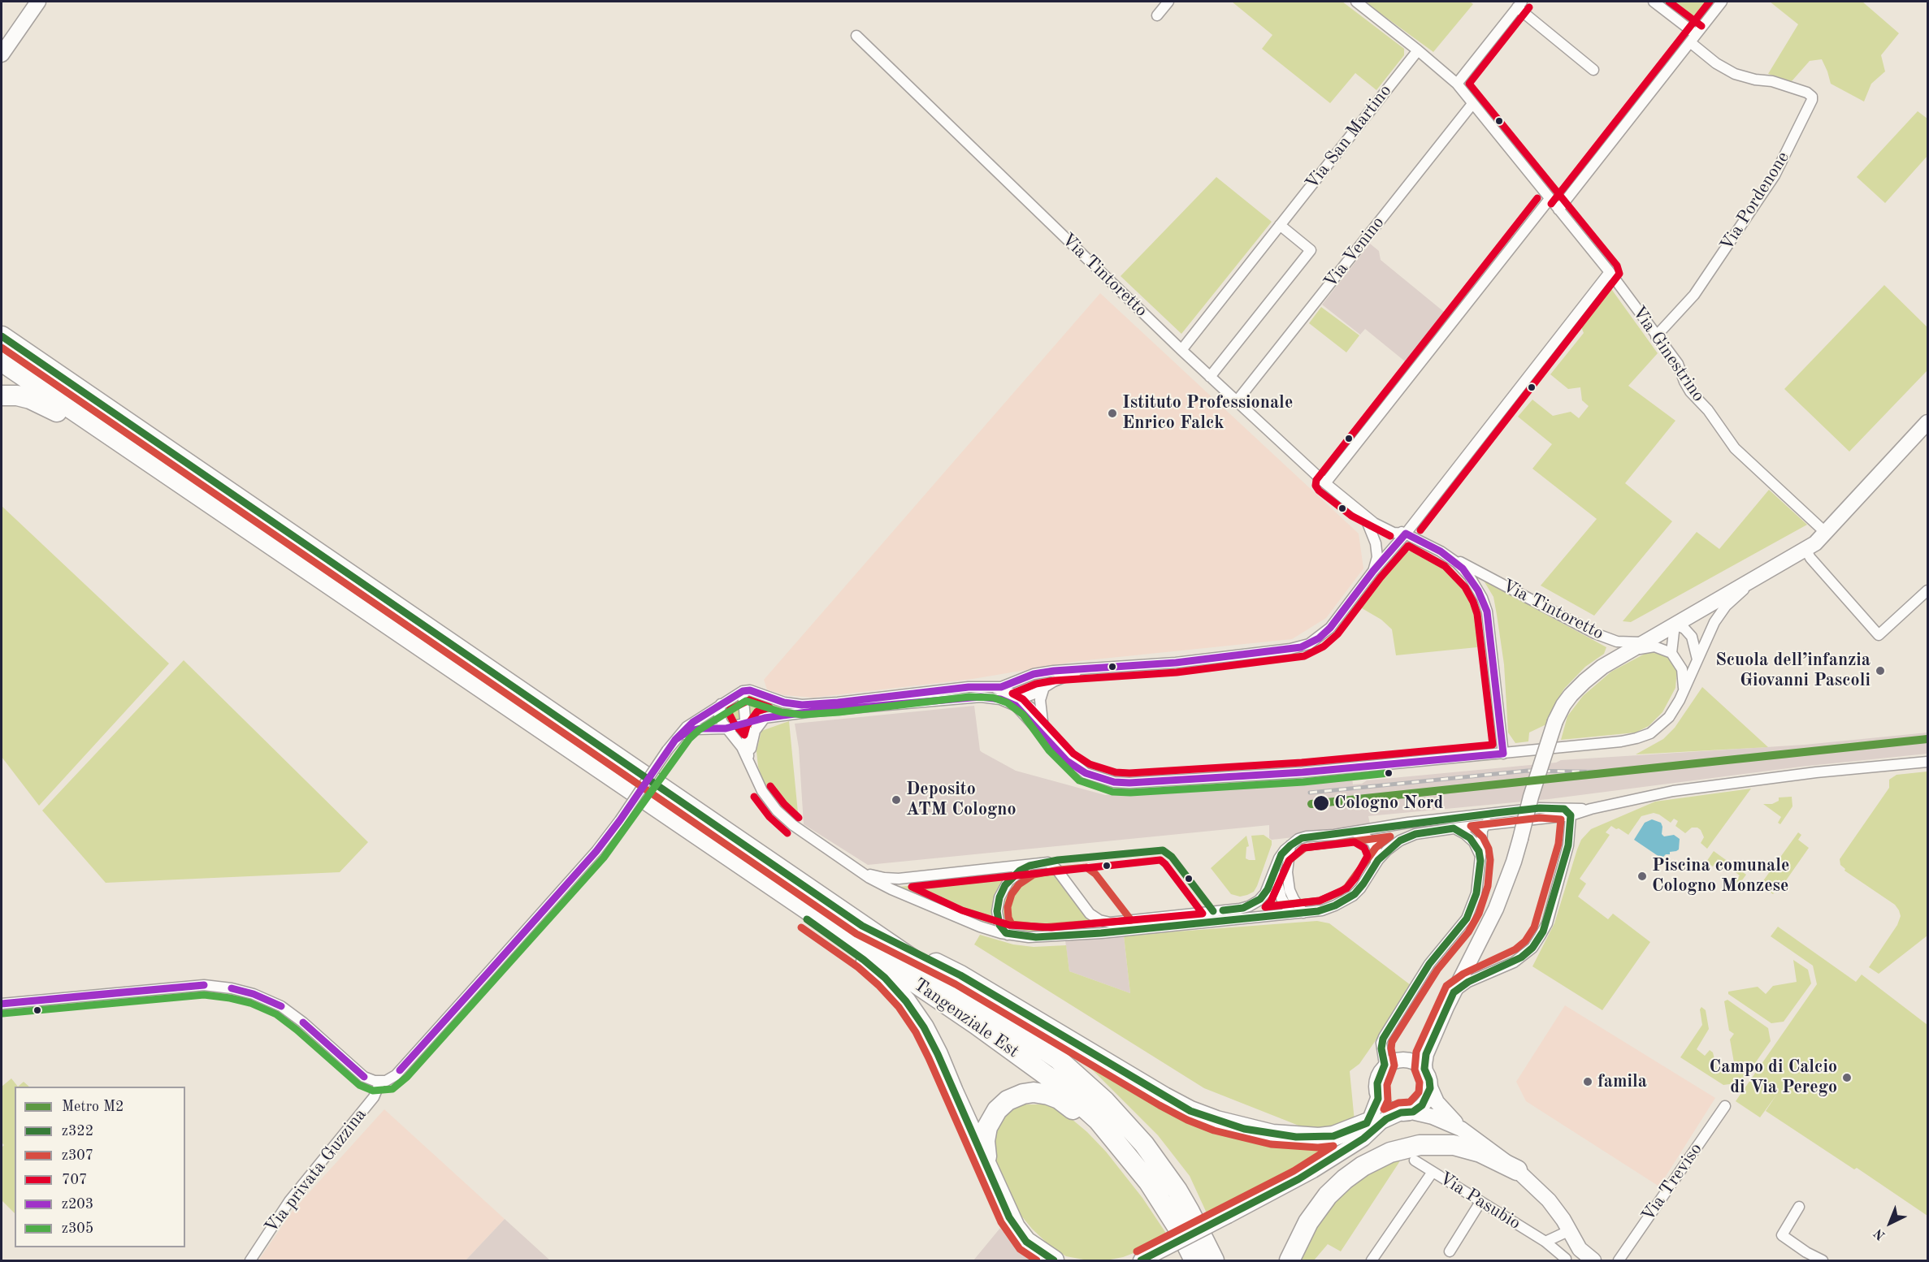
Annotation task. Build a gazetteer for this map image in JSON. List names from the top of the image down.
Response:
{
  "streets": {
    "highway": ["Tangenziale Est"],
    "street": [
      "Via San Martino",
      "Via Pordenone",
      "Via Venino",
      "Via Tintoretto",
      "Via Ginestrino",
      "Via privata Guzzina",
      "Via Treviso",
      "Via Pasubio"
    ]
  },
  "crossings": [
    ["Via San Martino", "Via Tintoretto"],
    ["Via San Martino", "Via Ginestrino"],
    ["Via Pordenone", "Via Ginestrino"],
    ["Via Venino", "Via Tintoretto"],
    ["Via Venino", "Via Ginestrino"]
  ],
  "places": [
    "Istituto Professionale Enrico Falck",
    "Scuola dell’infanzia Giovanni Pascoli",
    "Deposito ATM Cologno",
    "Cologno Nord",
    "Piscina comunale Cologno Monzese",
    "Campo di Calcio di Via Perego",
    "famila"
  ],
  "lines": [
    "transit line 707",
    "transit line z322",
    "transit line z307",
    "transit line z203",
    "transit line z305",
    "metro line M2"
  ],
  "legend": [
    "Metro M2",
    "z322",
    "z307",
    "707",
    "z203",
    "z305"
  ],
  "north": "bottom left"
}
